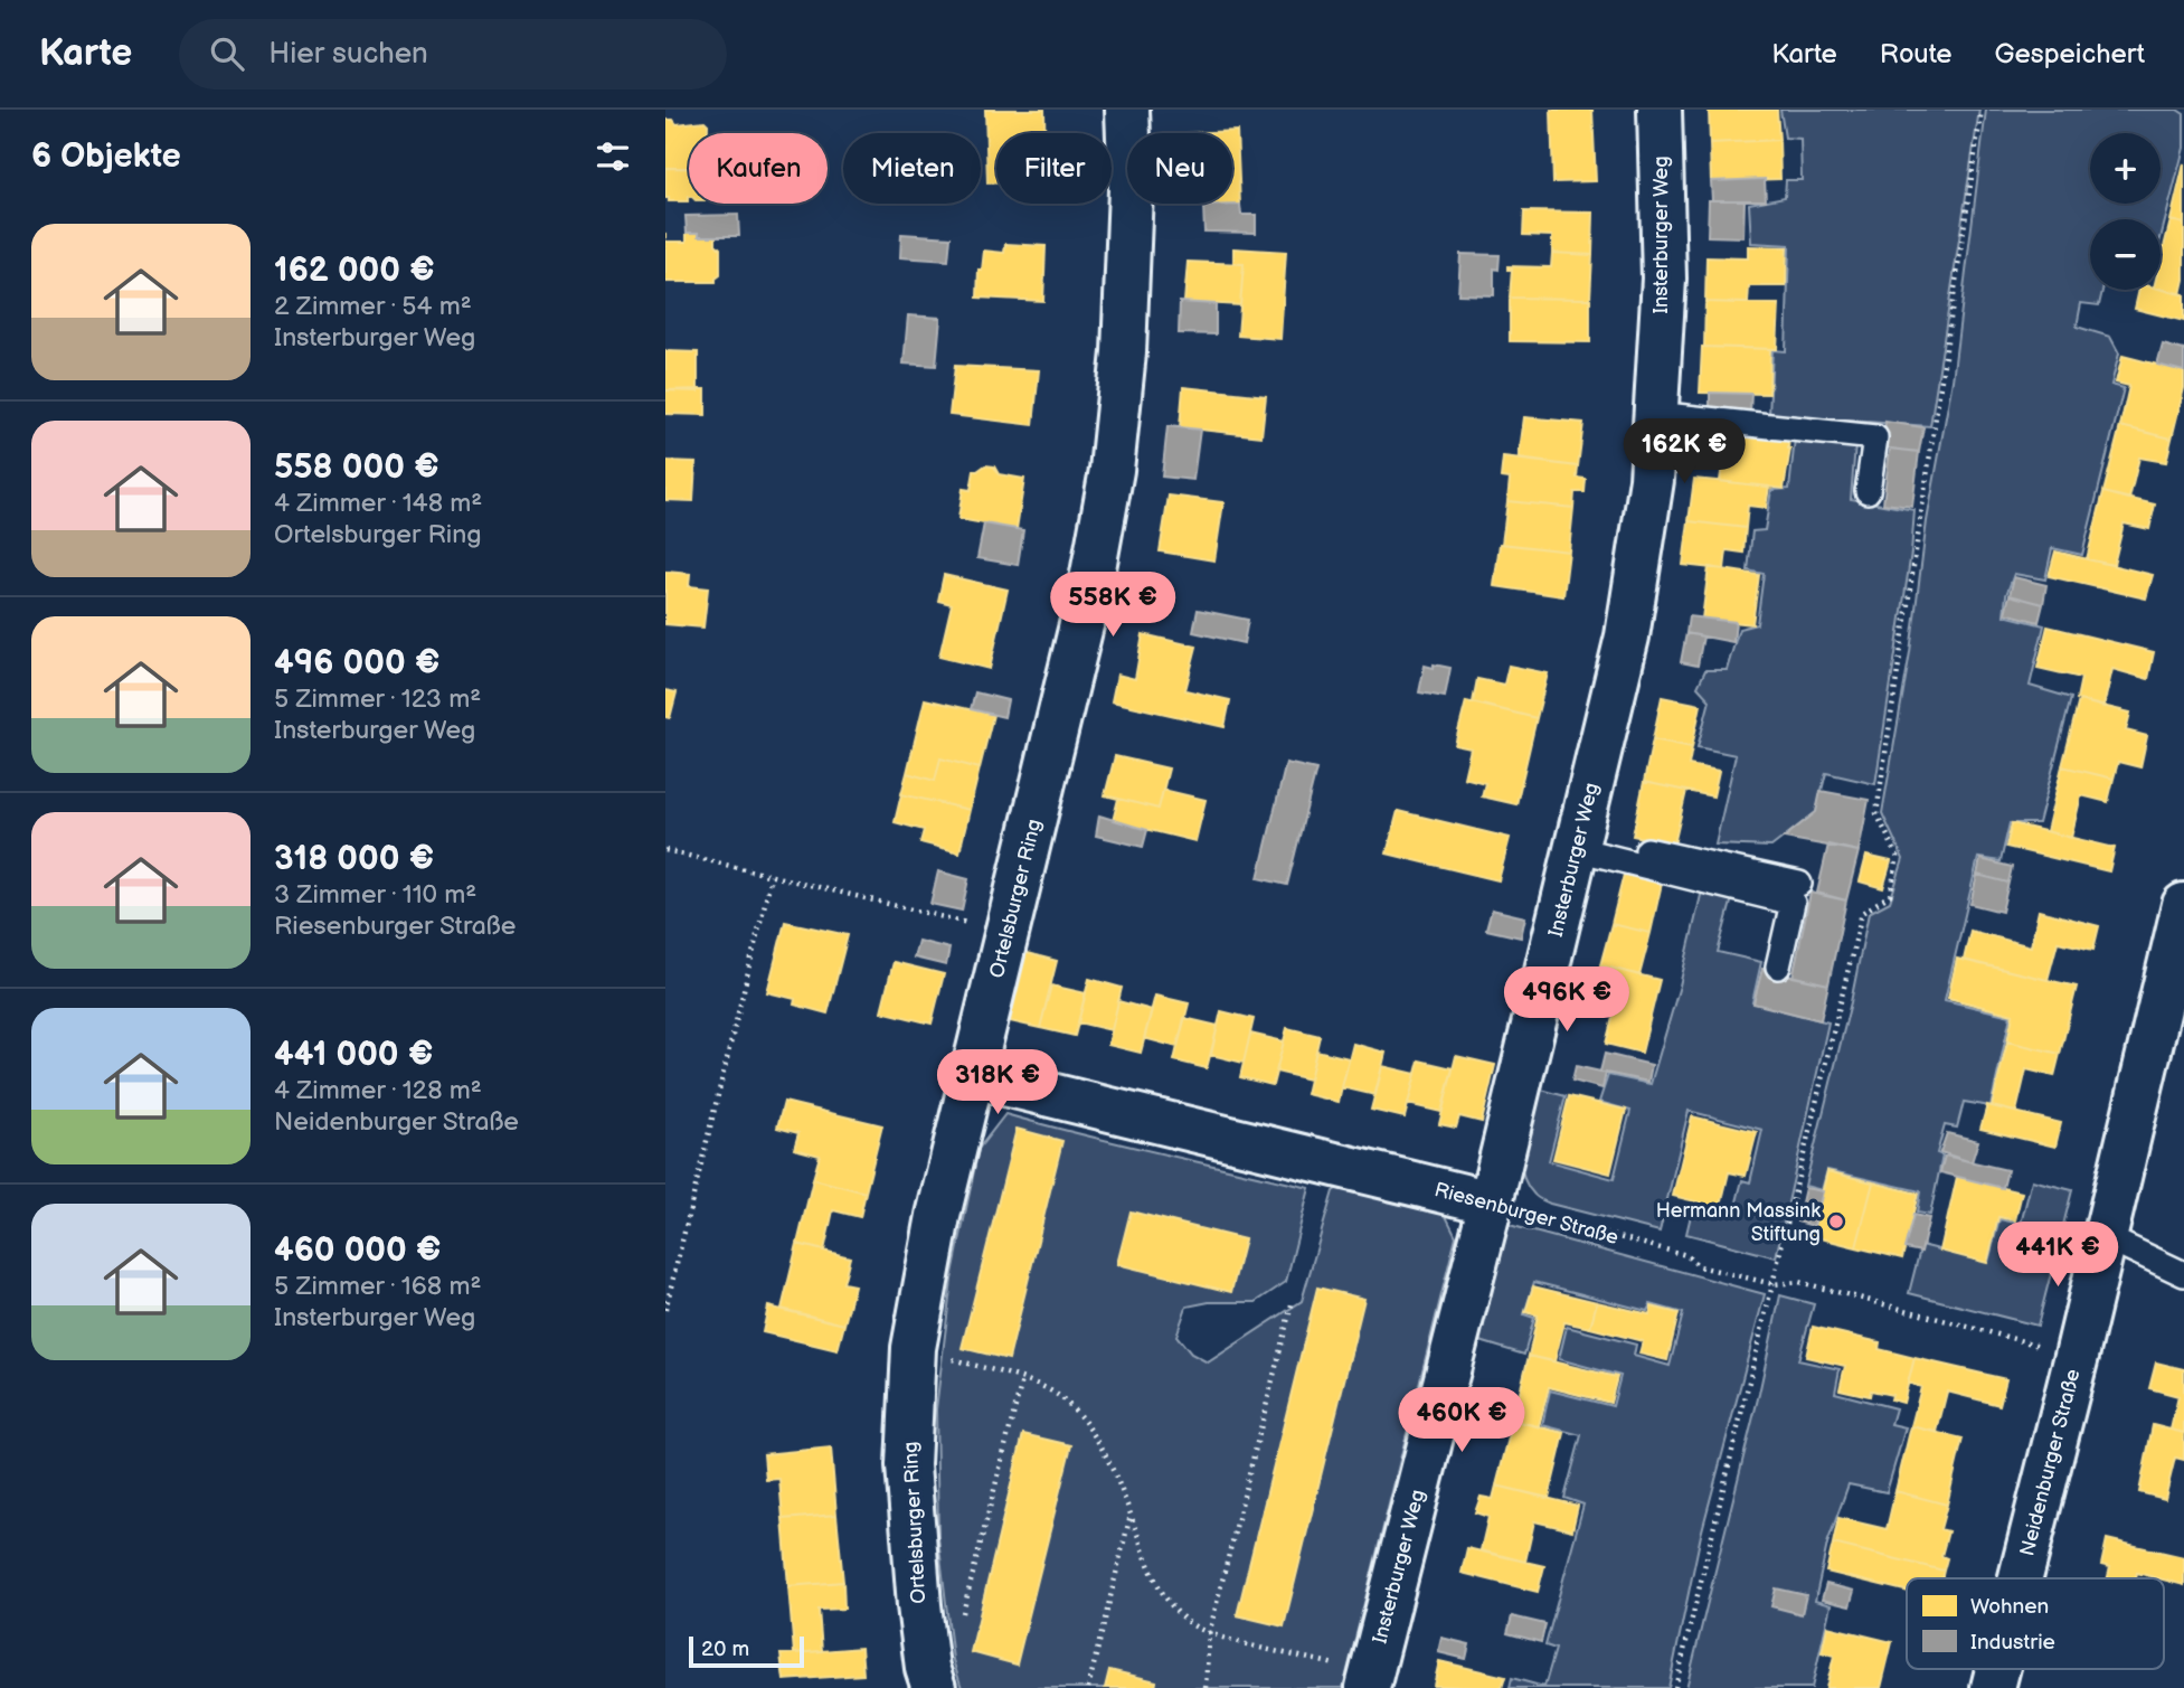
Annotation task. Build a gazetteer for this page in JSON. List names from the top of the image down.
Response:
{
  "streets": {
    "street": [
      "Insterburger Weg",
      "Ortelsburger Ring",
      "Riesenburger Straße",
      "Neidenburger Straße"
    ]
  },
  "crossings": [
    ["Insterburger Weg", "Riesenburger Straße"],
    ["Ortelsburger Ring", "Riesenburger Straße"],
    ["Riesenburger Straße", "Neidenburger Straße"]
  ],
  "places": ["Hermann Massink Stiftung"],
  "legend": ["Wohnen", "Industrie"],
  "scale_bar": "20 m",
  "page": {
    "header": "Karte",
    "search": "Hier suchen",
    "nav": ["Karte", "Route", "Gespeichert"],
    "heading": "6 Objekte",
    "map_buttons": ["+", "−"],
    "chip": [
      "Kaufen",
      "Mieten",
      "Filter",
      "Neu"
    ],
    "list": [
      {
        "name": "162 000 €",
        "note": "2 Zimmer · 54 m² · Insterburger Weg"
      },
      {
        "name": "558 000 €",
        "note": "4 Zimmer · 148 m² · Ortelsburger Ring"
      },
      {
        "name": "496 000 €",
        "note": "5 Zimmer · 123 m² · Insterburger Weg"
      },
      {
        "name": "318 000 €",
        "note": "3 Zimmer · 110 m² · Riesenburger Straße"
      },
      {
        "name": "441 000 €",
        "note": "4 Zimmer · 128 m² · Neidenburger Straße"
      },
      {
        "name": "460 000 €",
        "note": "5 Zimmer · 168 m² · Insterburger Weg"
      }
    ],
    "price": [
      "162K €",
      "558K €",
      "496K €",
      "318K €",
      "441K €",
      "460K €"
    ],
    "scale": "20 m"
  }
}
